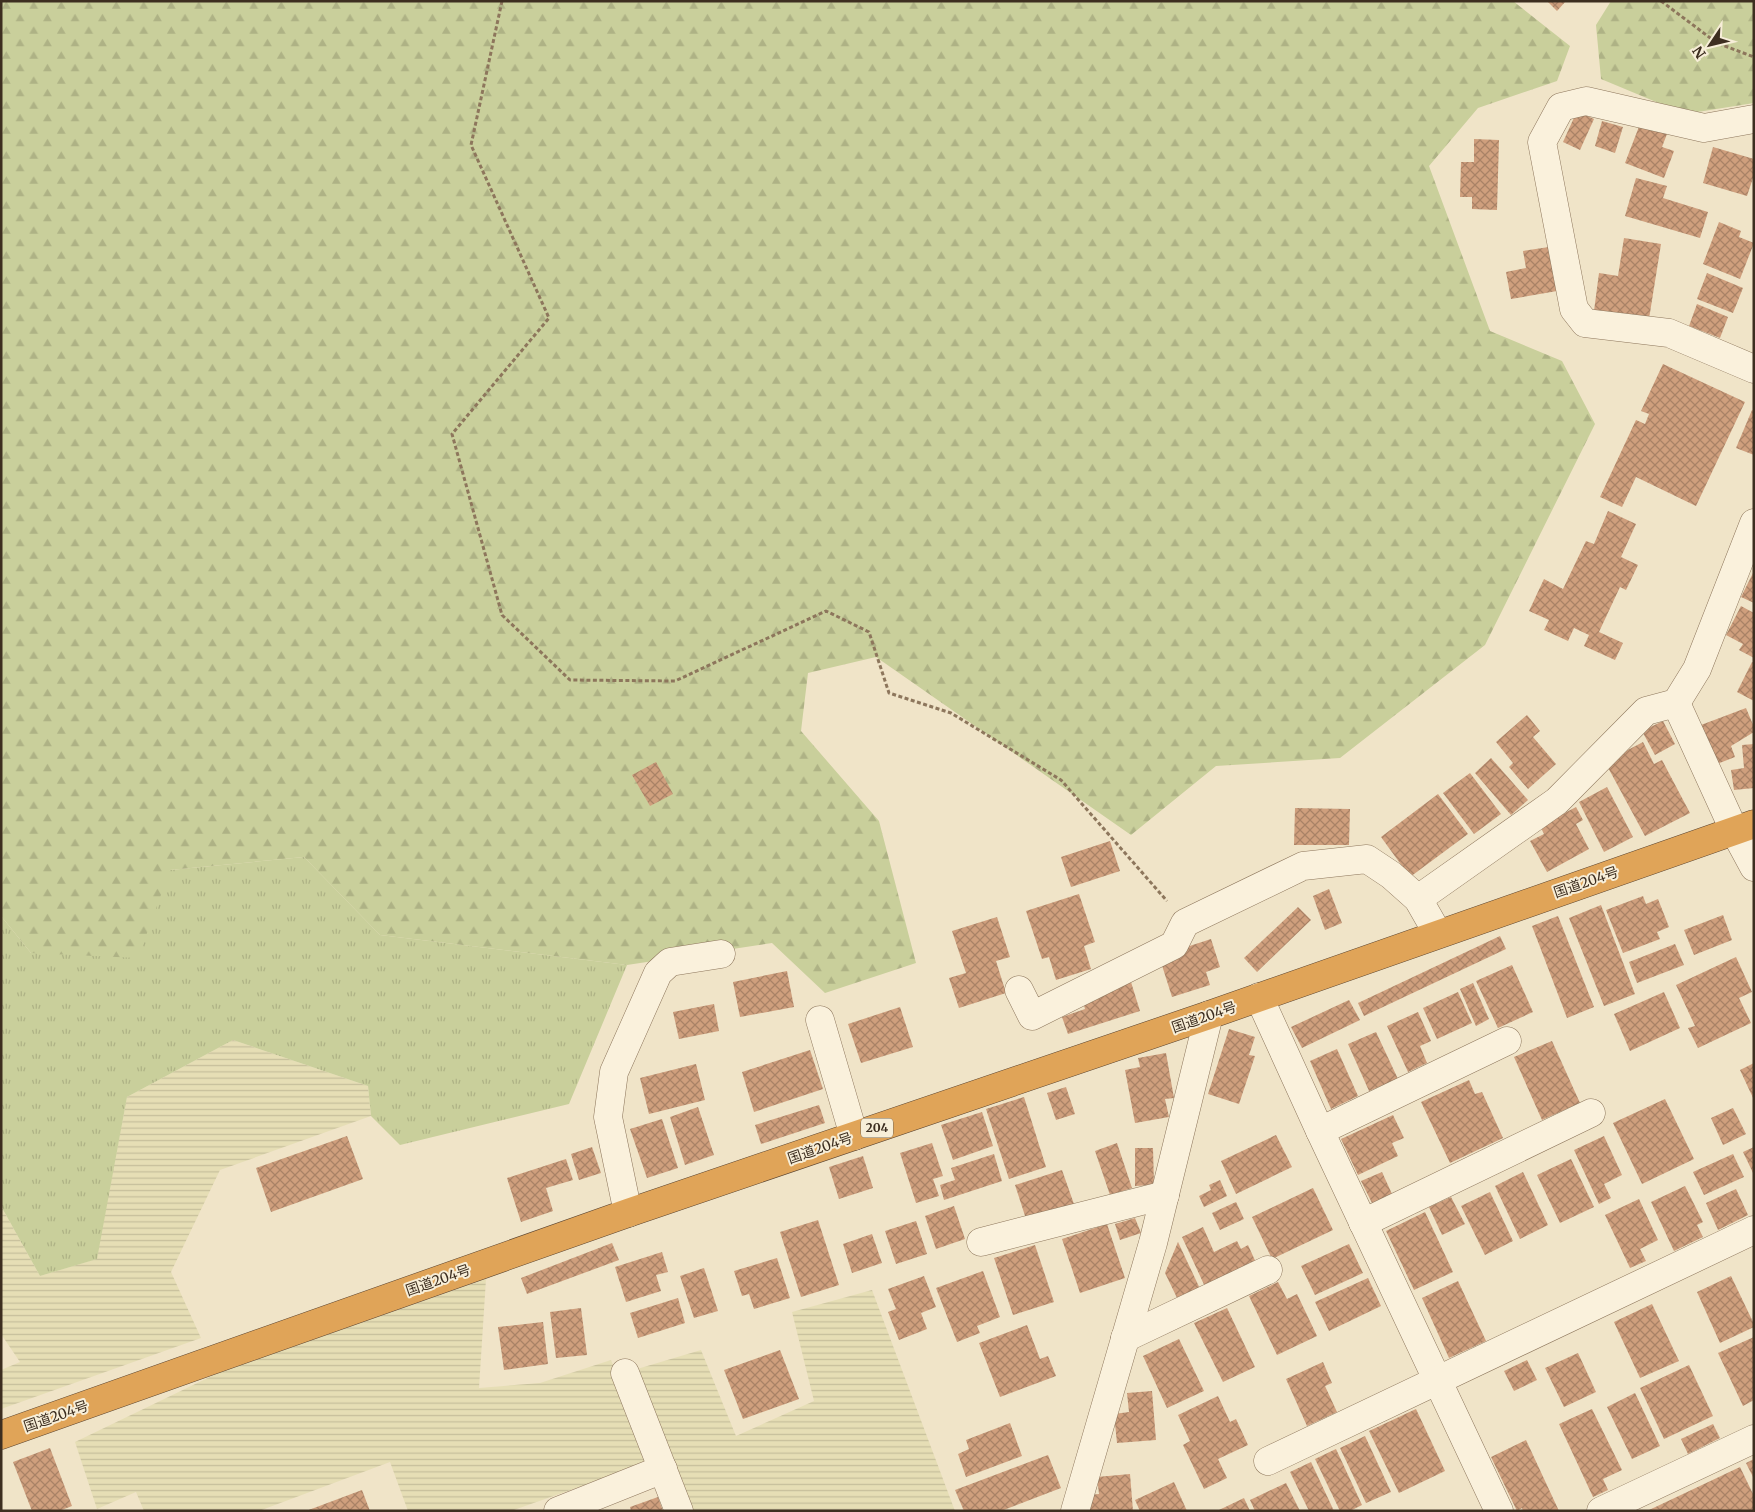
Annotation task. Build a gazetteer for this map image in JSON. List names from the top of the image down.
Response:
{
  "streets": {
    "highway": ["国道204号", "204"]
  },
  "north": "bottom left"
}
